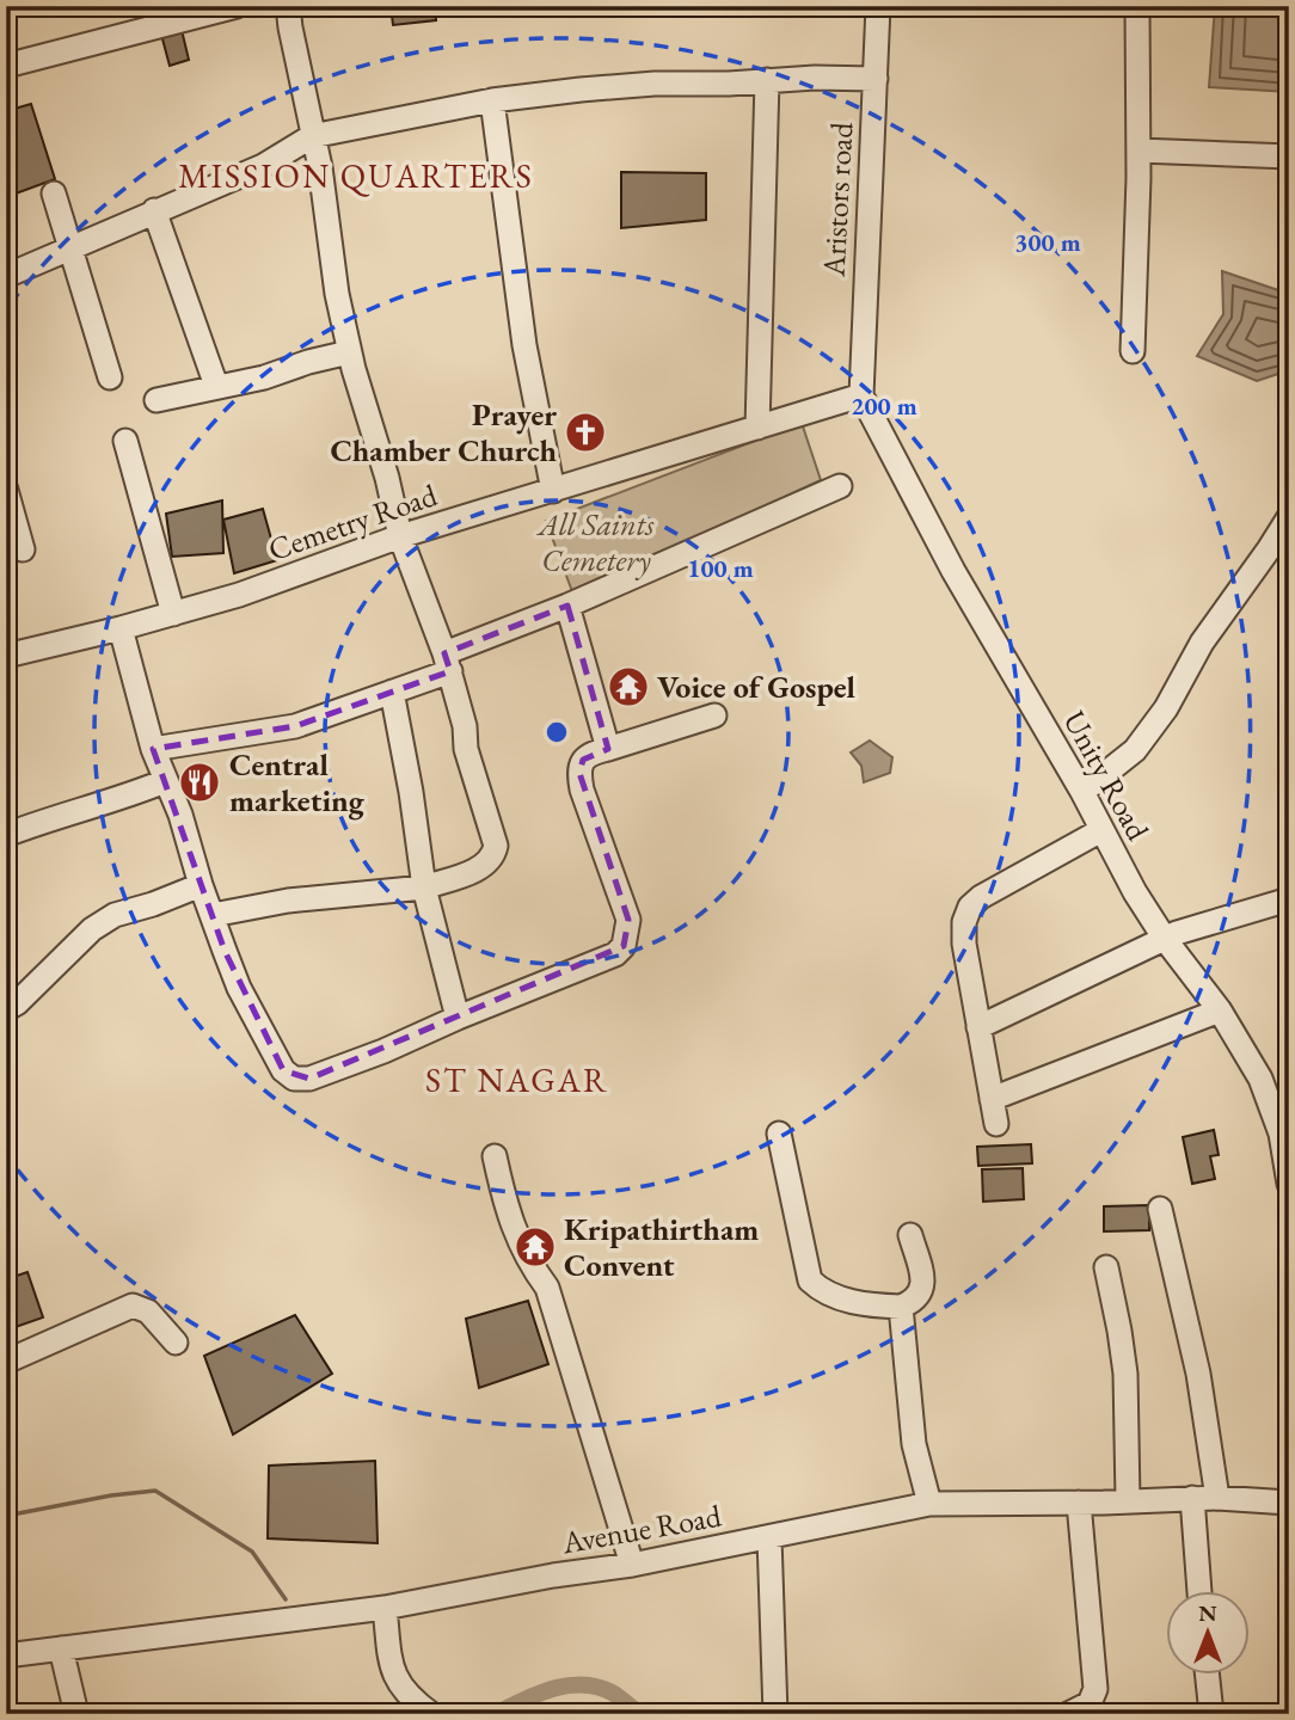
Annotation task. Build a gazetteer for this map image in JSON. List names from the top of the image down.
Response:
{
  "streets": {
    "street": [
      "Aristors road",
      "Cemetry Road",
      "Unity Road",
      "Avenue Road"
    ]
  },
  "crossings": [
    ["Aristors road", "Cemetry Road"],
    ["Aristors road", "Unity Road"],
    ["Cemetry Road", "Unity Road"]
  ],
  "districts": ["MISSION QUARTERS", "ST NAGAR"],
  "parks": ["All Saints Cemetery"],
  "places": {
    "church": ["Prayer Chamber Church"],
    "temple": ["Voice of Gospel", "Kripathirtham Convent"],
    "restaurant": ["Central marketing"]
  },
  "north": "top",
  "rings": ["300 m", "200 m", "100 m"]
}
